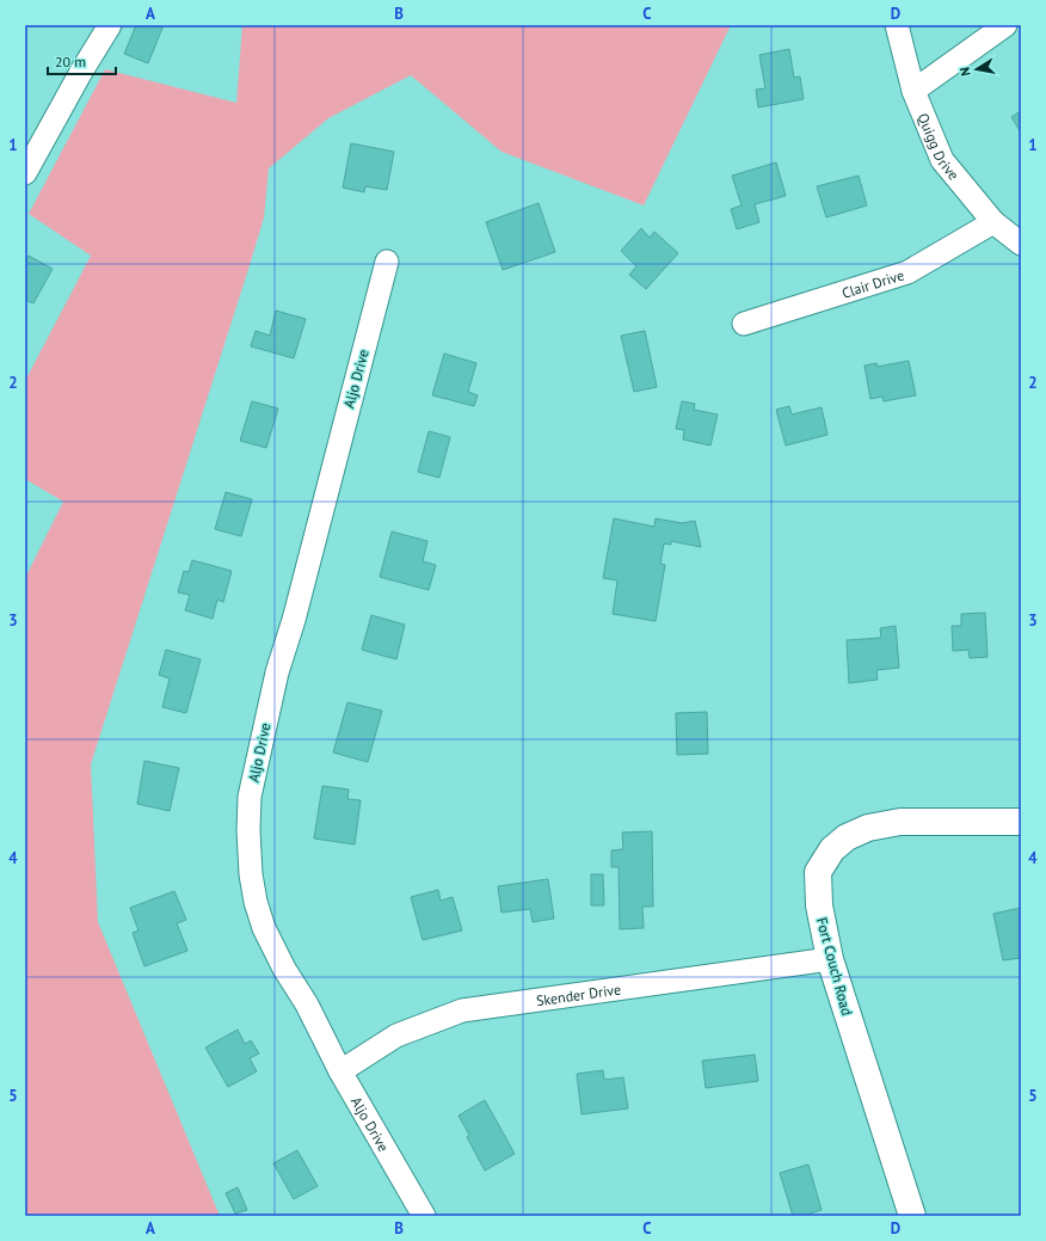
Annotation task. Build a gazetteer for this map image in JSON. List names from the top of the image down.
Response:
{
  "streets": {
    "street": [
      "Quigg Drive",
      "Clair Drive",
      "Aljo Drive",
      "Fort Couch Road",
      "Skender Drive"
    ]
  },
  "crossings": [
    ["Quigg Drive", "Clair Drive"],
    ["Aljo Drive", "Skender Drive"],
    ["Fort Couch Road", "Skender Drive"]
  ],
  "scale_bar": "20 m",
  "north": "left",
  "grid": {
    "columns": [
      "A",
      "B",
      "C",
      "D"
    ],
    "rows": [
      "1",
      "2",
      "3",
      "4",
      "5"
    ]
  }
}
